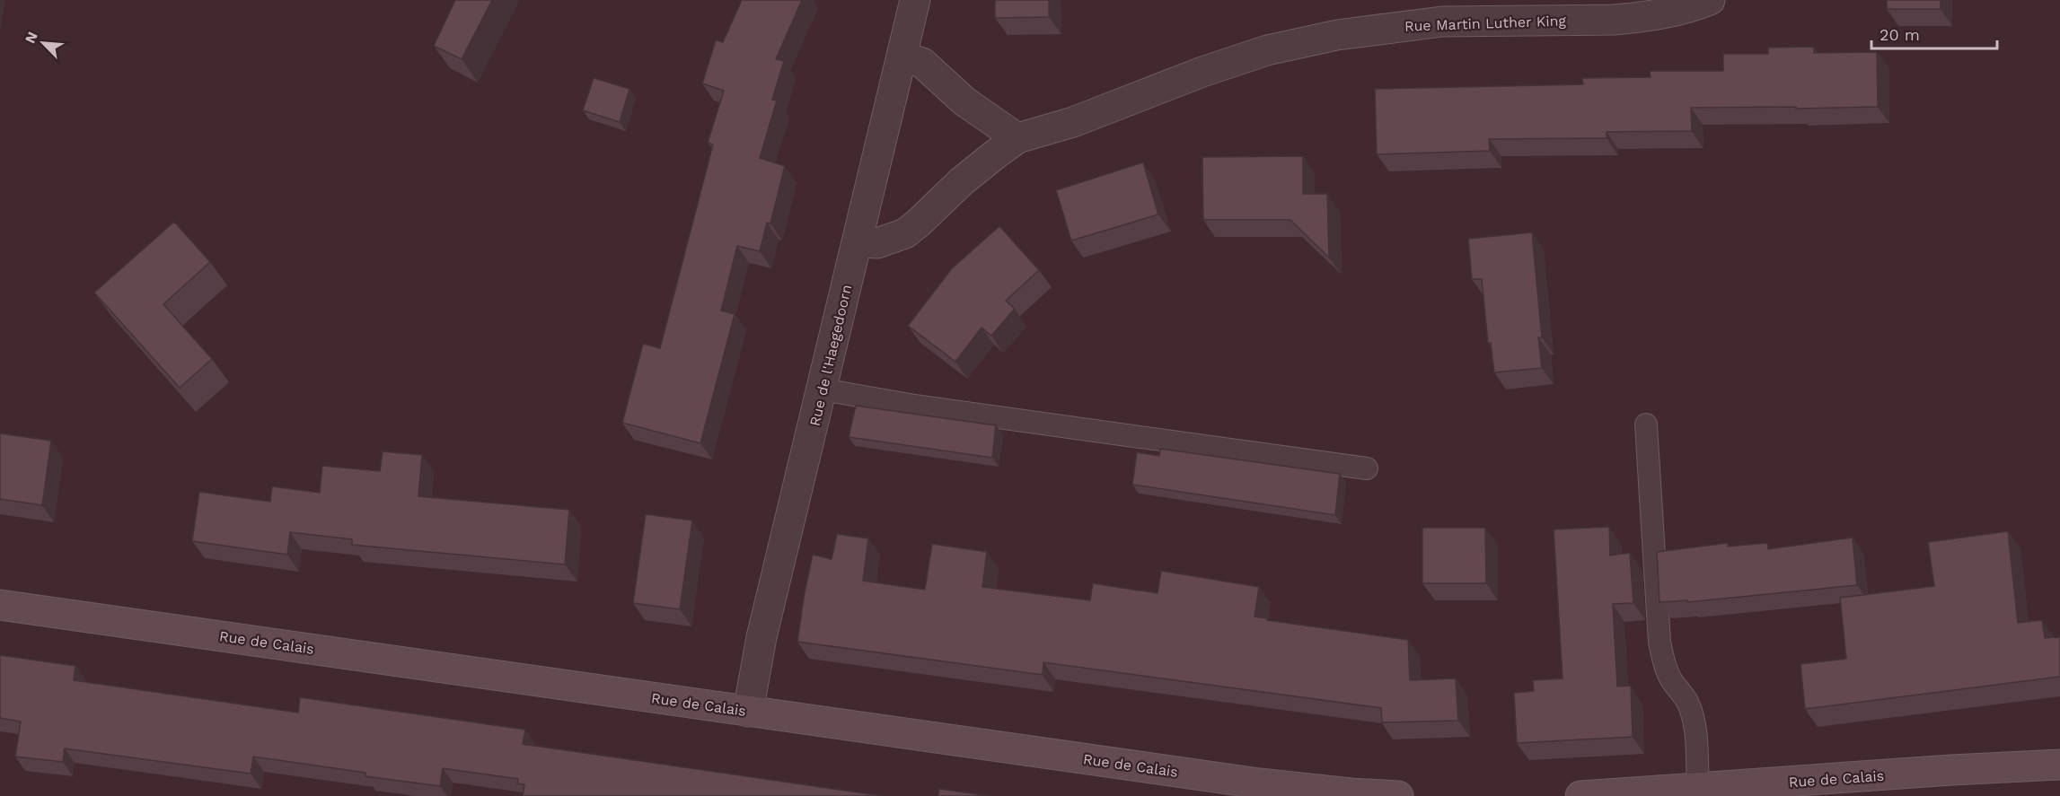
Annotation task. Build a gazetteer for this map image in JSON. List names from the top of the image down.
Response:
{
  "streets": {
    "street": ["Rue Martin Luther King", "Rue de l'Haegedoorn", "Rue de Calais"]
  },
  "crossings": [
    ["Rue Martin Luther King", "Rue de l'Haegedoorn"],
    ["Rue de l'Haegedoorn", "Rue de Calais"]
  ],
  "scale_bar": "20 m",
  "north": "top left"
}
